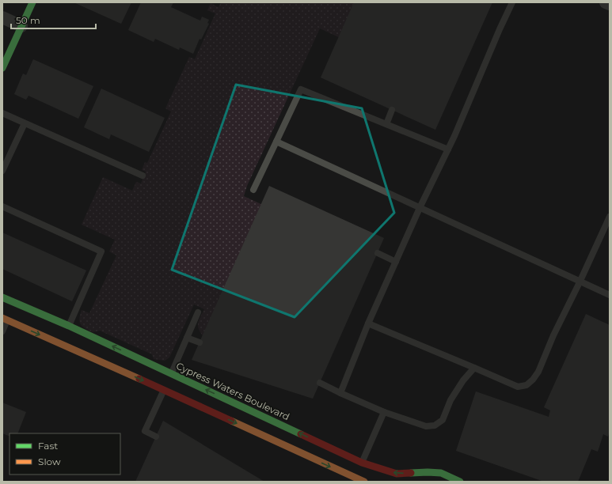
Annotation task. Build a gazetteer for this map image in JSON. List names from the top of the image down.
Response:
{
  "streets": {
    "street": ["Cypress Waters Boulevard"]
  },
  "legend": ["Fast", "Slow"],
  "scale_bar": "50 m"
}
